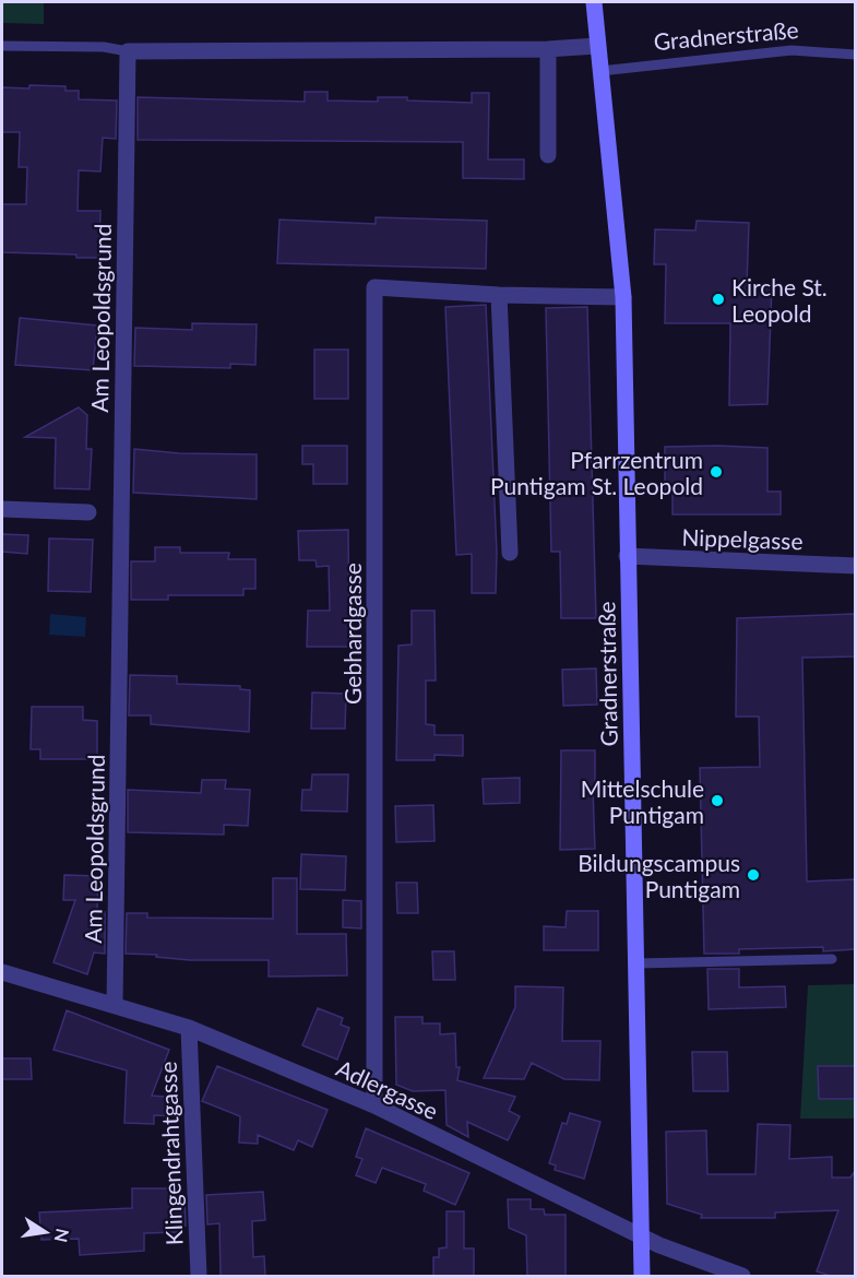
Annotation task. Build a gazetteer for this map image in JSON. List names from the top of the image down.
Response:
{
  "streets": {
    "main road": ["Gradnerstraße"],
    "street": [
      "Am Leopoldsgrund",
      "Nippelgasse",
      "Gebhardgasse",
      "Adlergasse",
      "Klingendrahtgasse"
    ]
  },
  "crossings": [
    ["Gradnerstraße", "Nippelgasse"],
    ["Gradnerstraße", "Gebhardgasse"],
    ["Gradnerstraße", "Adlergasse"],
    ["Am Leopoldsgrund", "Adlergasse"],
    ["Gebhardgasse", "Adlergasse"],
    ["Adlergasse", "Klingendrahtgasse"]
  ],
  "places": [
    "Kirche St. Leopold",
    "Pfarrzentrum Puntigam St. Leopold",
    "Mittelschule Puntigam",
    "Bildungscampus Puntigam"
  ],
  "north": "right"
}
